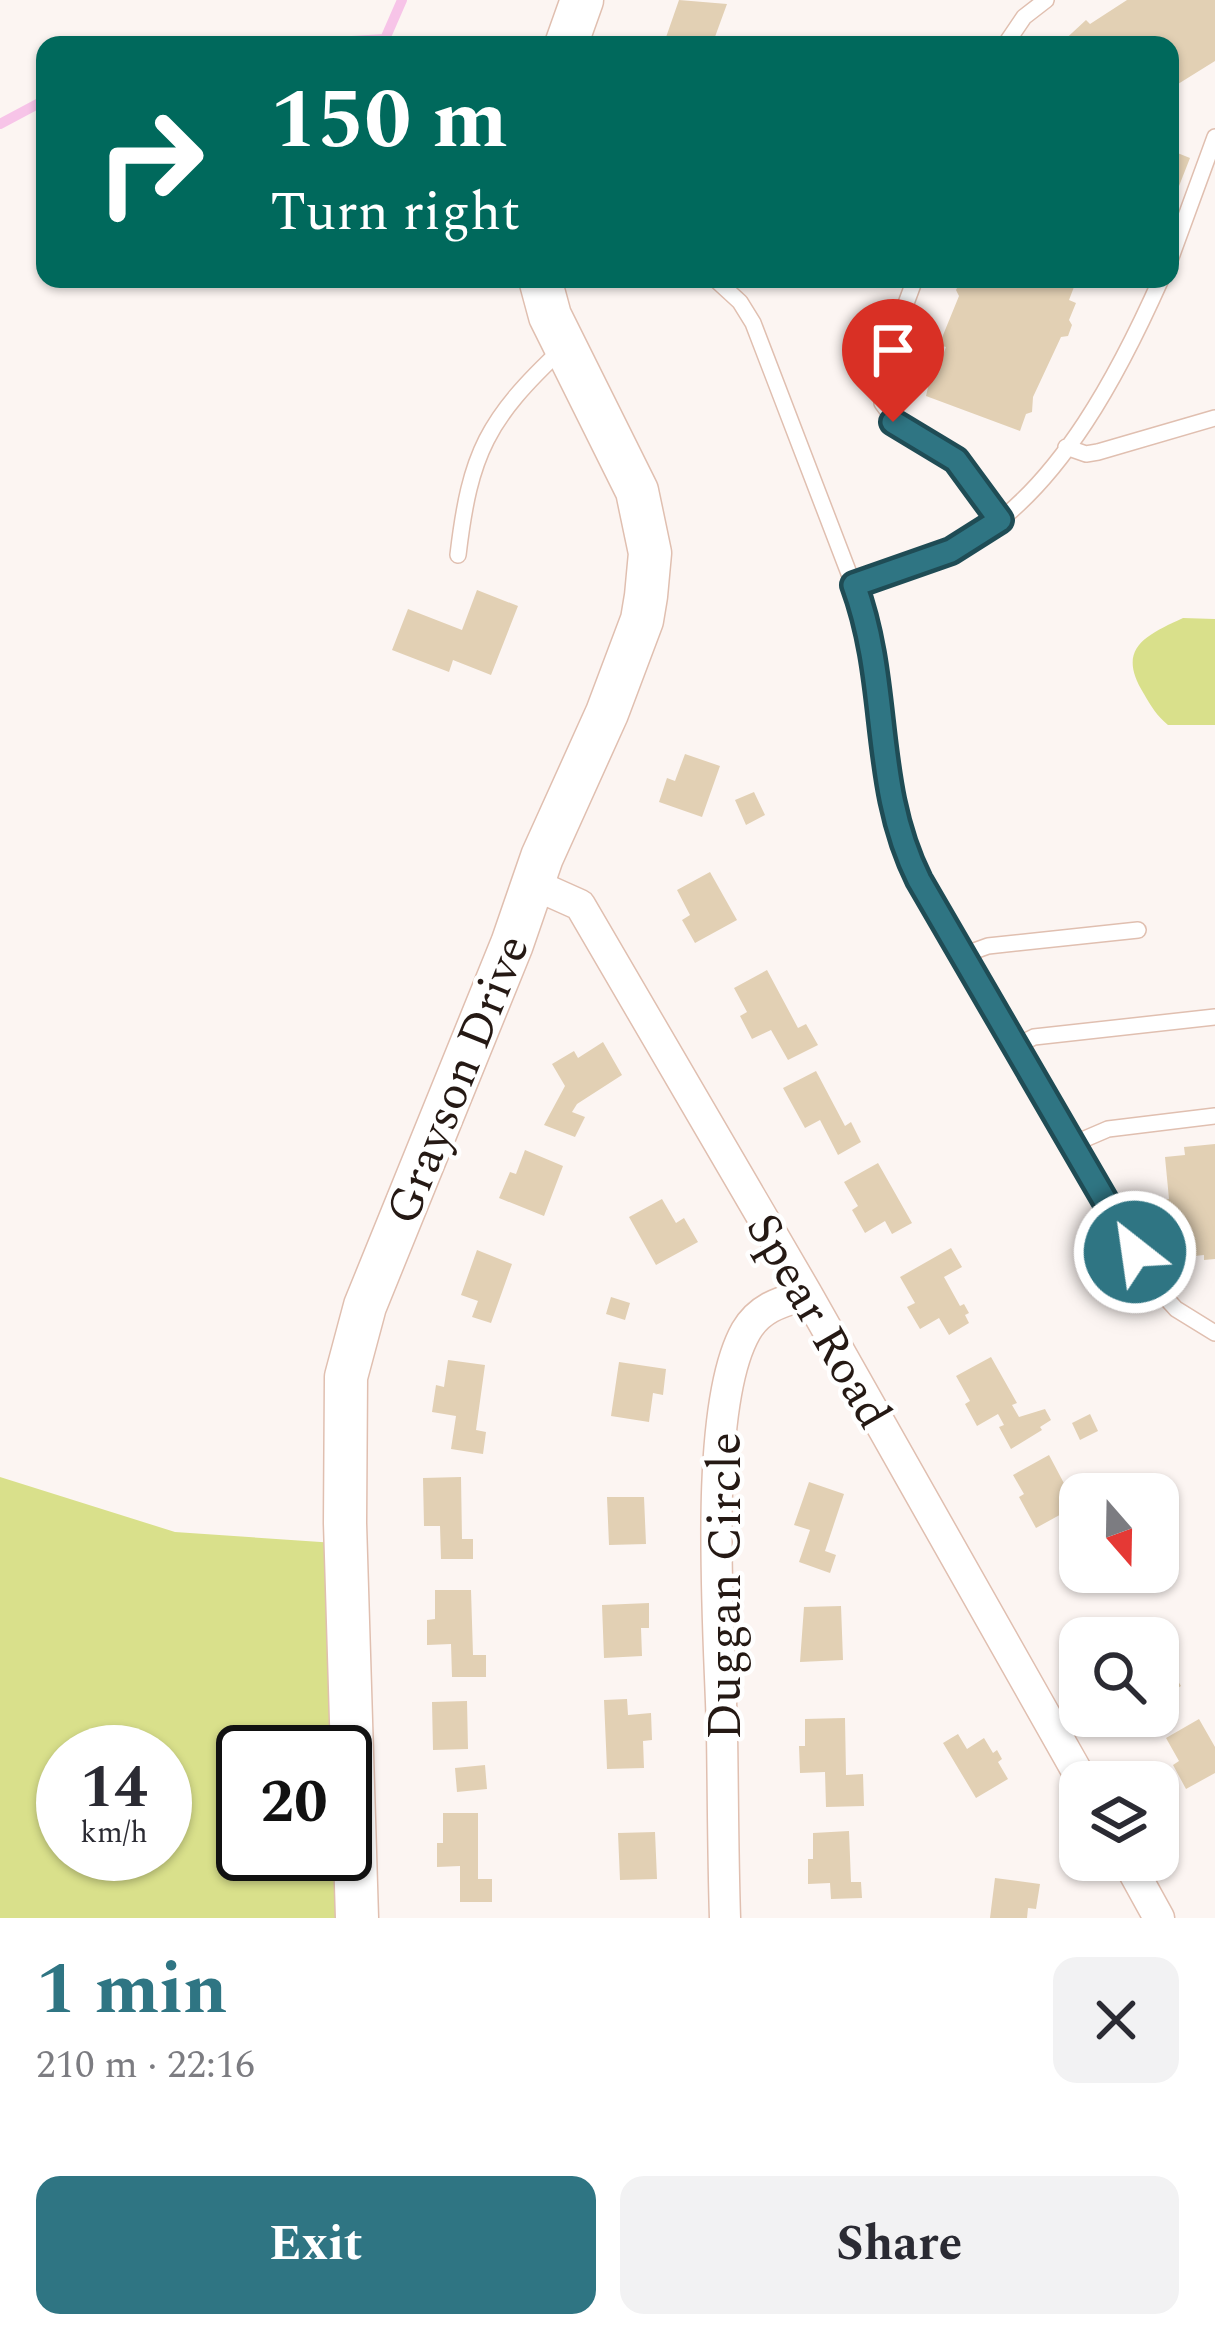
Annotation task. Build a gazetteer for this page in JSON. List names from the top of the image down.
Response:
{
  "streets": {
    "street": ["Grayson Drive", "Spear Road", "Duggan Circle"]
  },
  "crossings": [
    ["Grayson Drive", "Spear Road"],
    ["Spear Road", "Duggan Circle"]
  ],
  "north": "bottom",
  "page": {
    "turn": ["150 m", "Turn right"],
    "speed": "14 km/h",
    "limit": "20",
    "heading": ["1 min", "210 m · 22:16"],
    "buttons": ["Exit", "Share"]
  }
}
